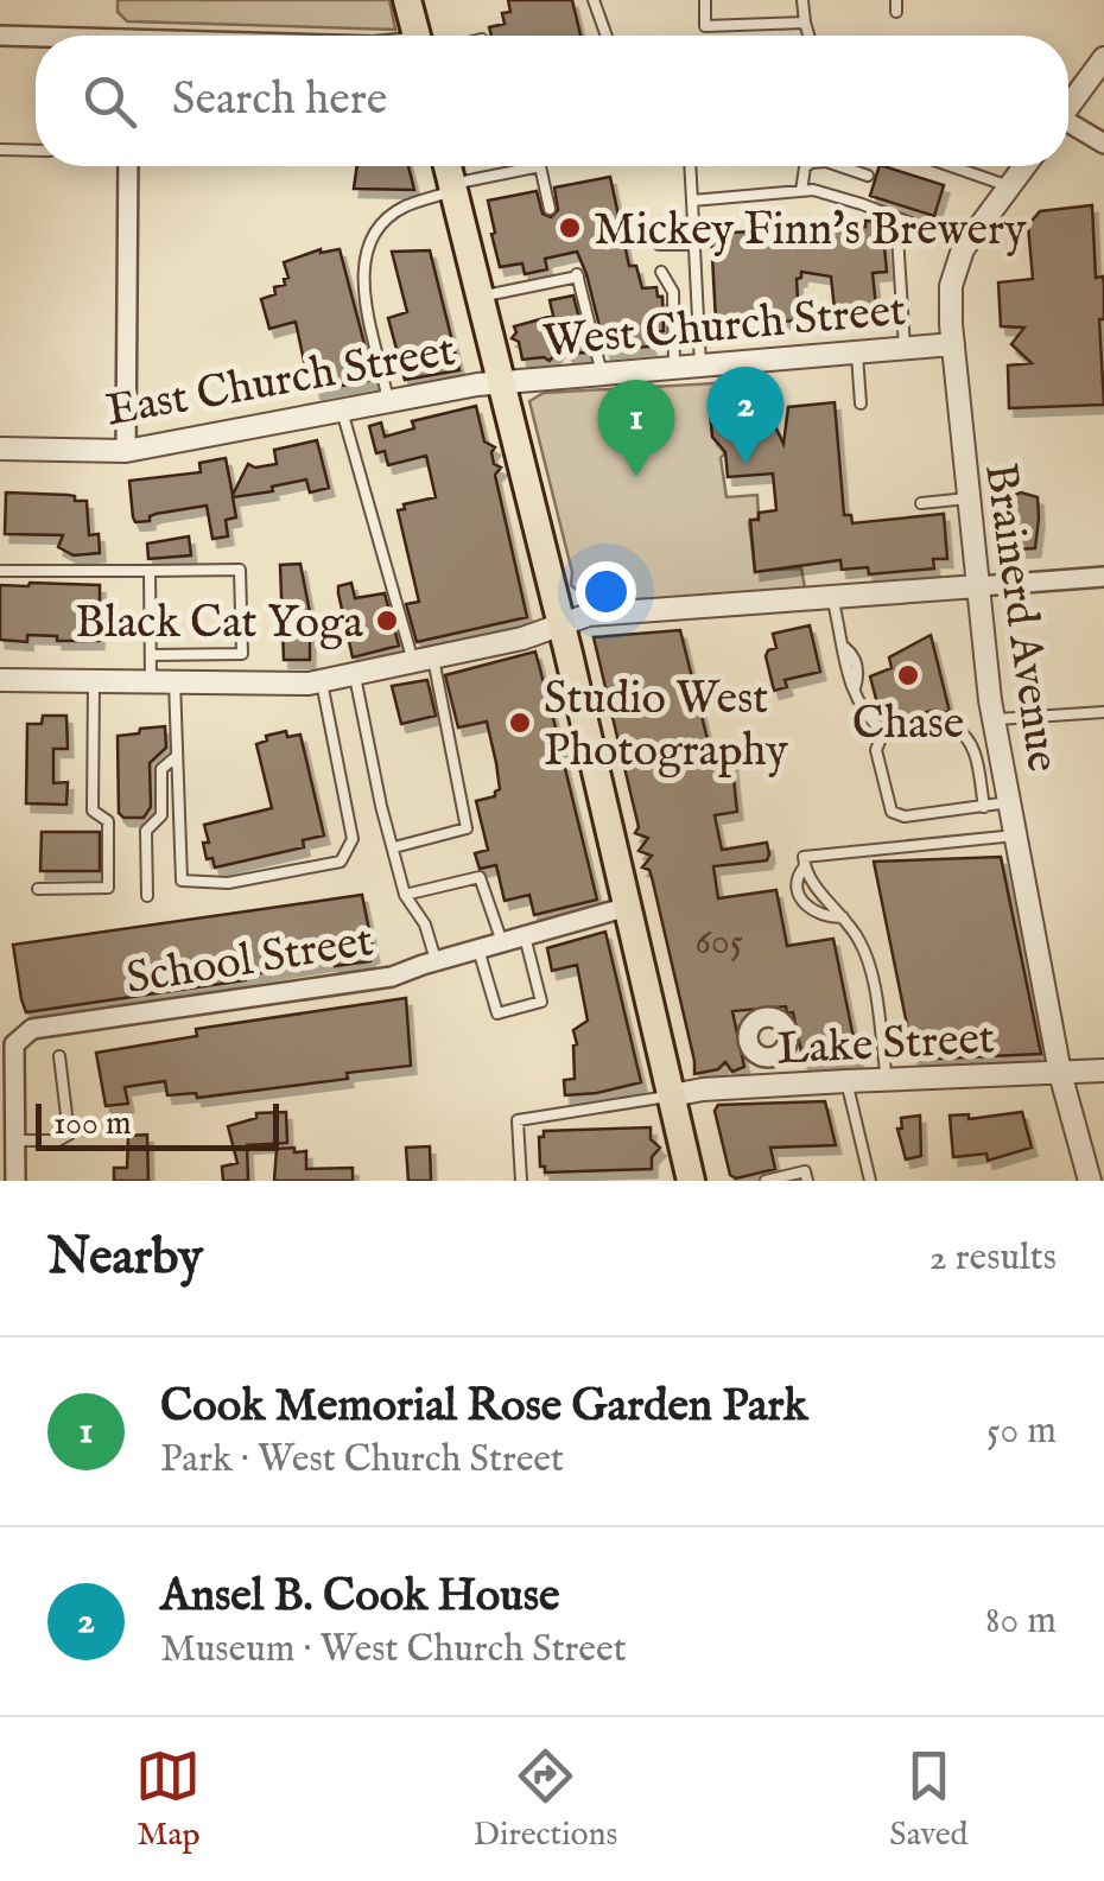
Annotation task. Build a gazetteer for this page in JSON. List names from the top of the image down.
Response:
{
  "streets": {
    "street": [
      "West Church Street",
      "East Church Street",
      "Brainerd Avenue",
      "School Street",
      "Lake Street"
    ]
  },
  "crossings": [
    ["West Church Street", "East Church Street"],
    ["West Church Street", "Brainerd Avenue"],
    ["Brainerd Avenue", "Lake Street"]
  ],
  "places": [
    "Mickey Finn's Brewery",
    "Black Cat Yoga",
    "Chase",
    "Studio West Photography"
  ],
  "house_numbers": ["605"],
  "scale_bar": "100 m",
  "page": {
    "search": "Search here",
    "pins": ["2", "1"],
    "scale": "100 m",
    "heading": ["Nearby", "2 results"],
    "list": [
      {
        "mark": "1",
        "name": "Cook Memorial Rose Garden Park",
        "note": "Park · West Church Street",
        "value": "50 m"
      },
      {
        "mark": "2",
        "name": "Ansel B. Cook House",
        "note": "Museum · West Church Street",
        "value": "80 m"
      }
    ],
    "nav": ["Map", "Directions", "Saved"]
  }
}
